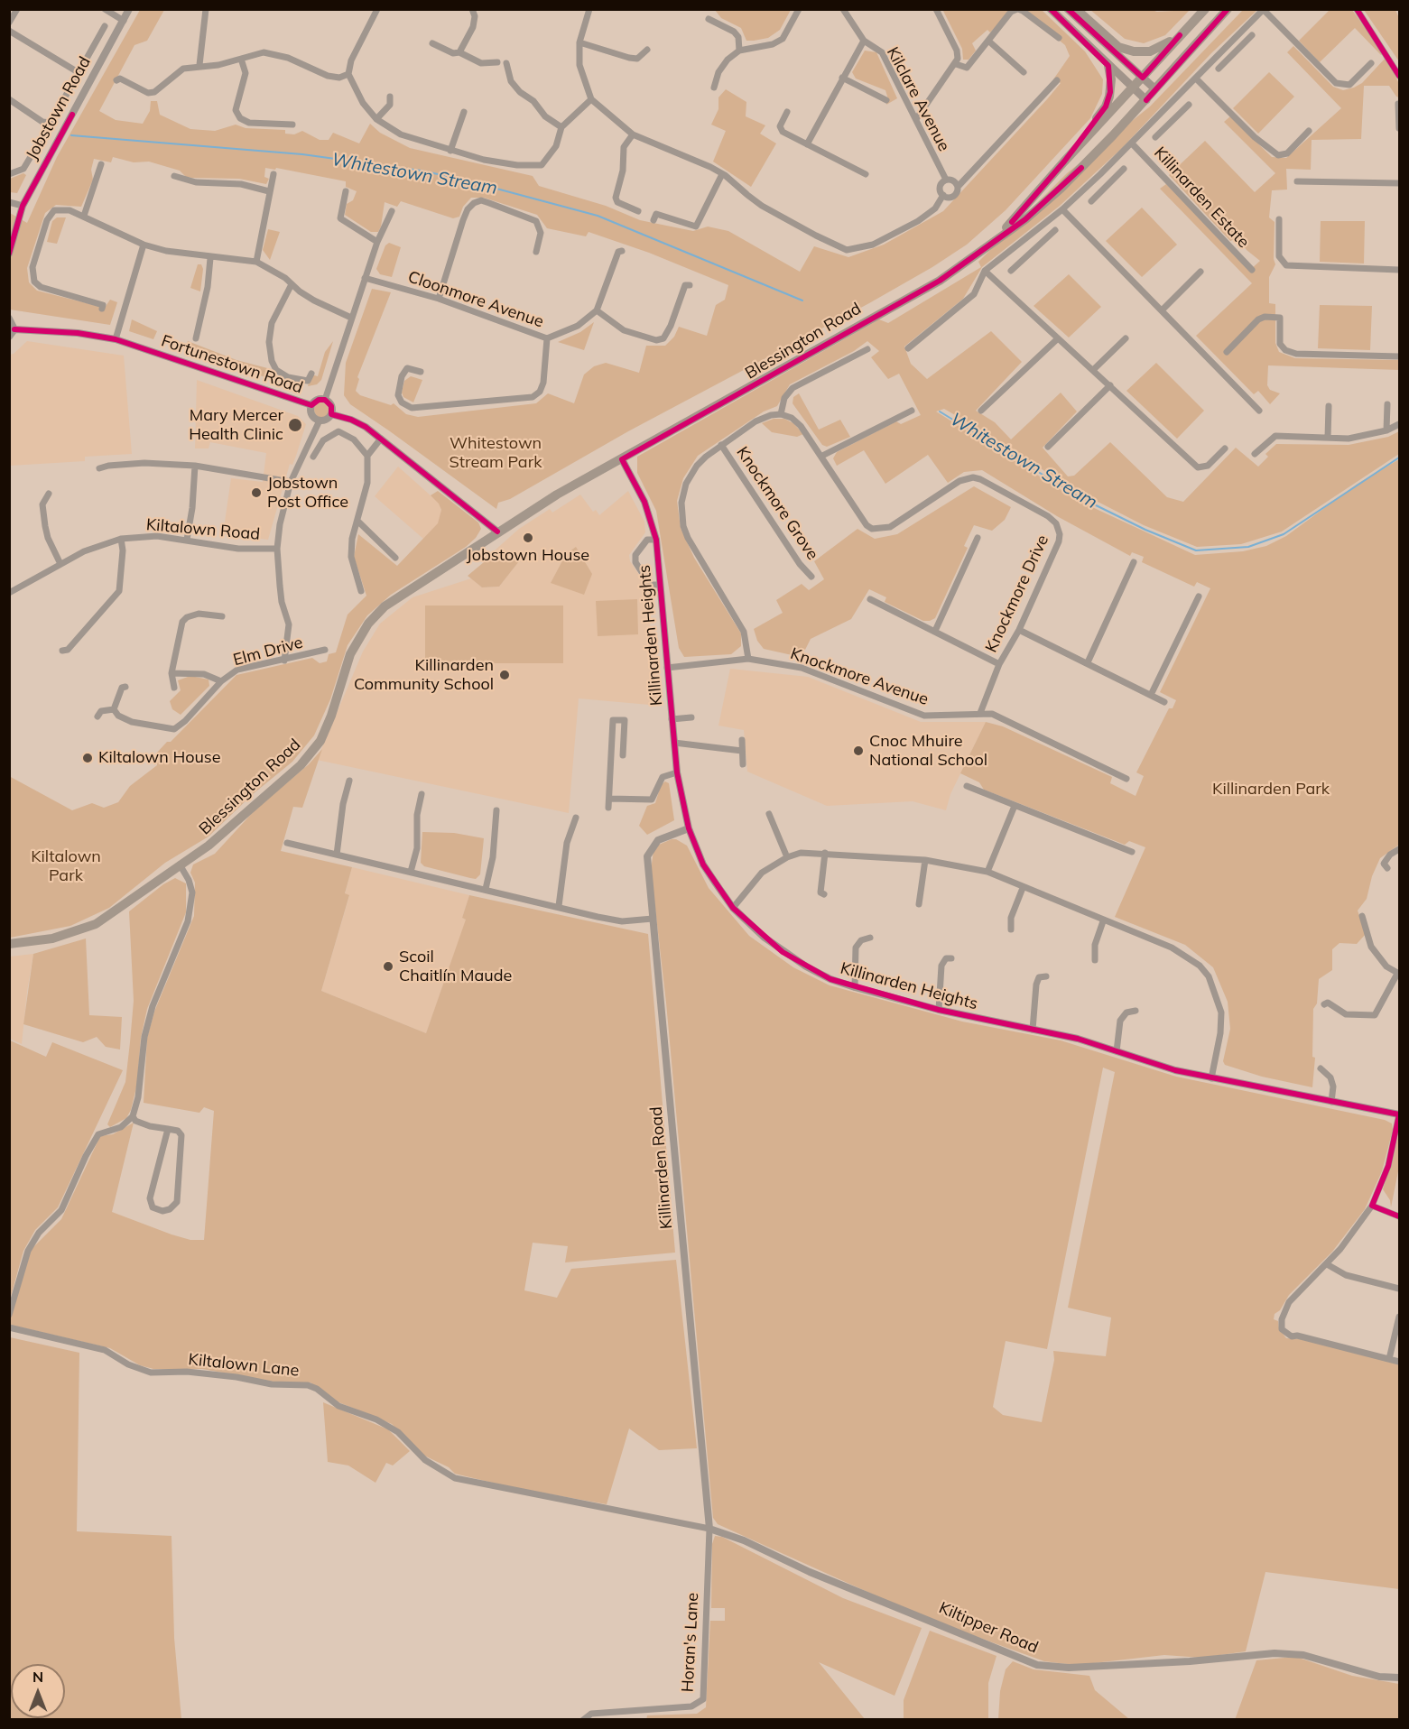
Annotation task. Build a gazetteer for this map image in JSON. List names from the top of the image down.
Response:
{
  "streets": {
    "main road": ["Blessington Road"],
    "street": [
      "Kilclare Avenue",
      "Jobstown Road",
      "Killinarden Estate",
      "Cloonmore Avenue",
      "Fortunestown Road",
      "Knockmore Grove",
      "Kiltalown Road",
      "Knockmore Drive",
      "Killinarden Heights",
      "Elm Drive",
      "Knockmore Avenue",
      "Killinarden Road",
      "Kiltalown Lane",
      "Kiltipper Road",
      "Horan's Lane"
    ]
  },
  "crossings": [
    ["Blessington Road", "Killinarden Heights"],
    ["Knockmore Drive", "Knockmore Avenue"],
    ["Killinarden Heights", "Knockmore Avenue"],
    ["Killinarden Heights", "Killinarden Road"],
    ["Killinarden Road", "Kiltalown Lane"],
    ["Killinarden Road", "Kiltipper Road"],
    ["Killinarden Road", "Horan's Lane"],
    ["Kiltalown Lane", "Kiltipper Road"],
    ["Kiltalown Lane", "Horan's Lane"],
    ["Kiltipper Road", "Horan's Lane"]
  ],
  "water": ["Whitestown Stream"],
  "parks": ["Whitestown Stream Park", "Killinarden Park", "Kiltalown Park"],
  "places": [
    "Mary Mercer Health Clinic",
    "Jobstown Post Office",
    "Jobstown House",
    "Killinarden Community School",
    "Cnoc Mhuire National School",
    "Kiltalown House",
    "Scoil Chaitlín Maude"
  ],
  "north": "top"
}
